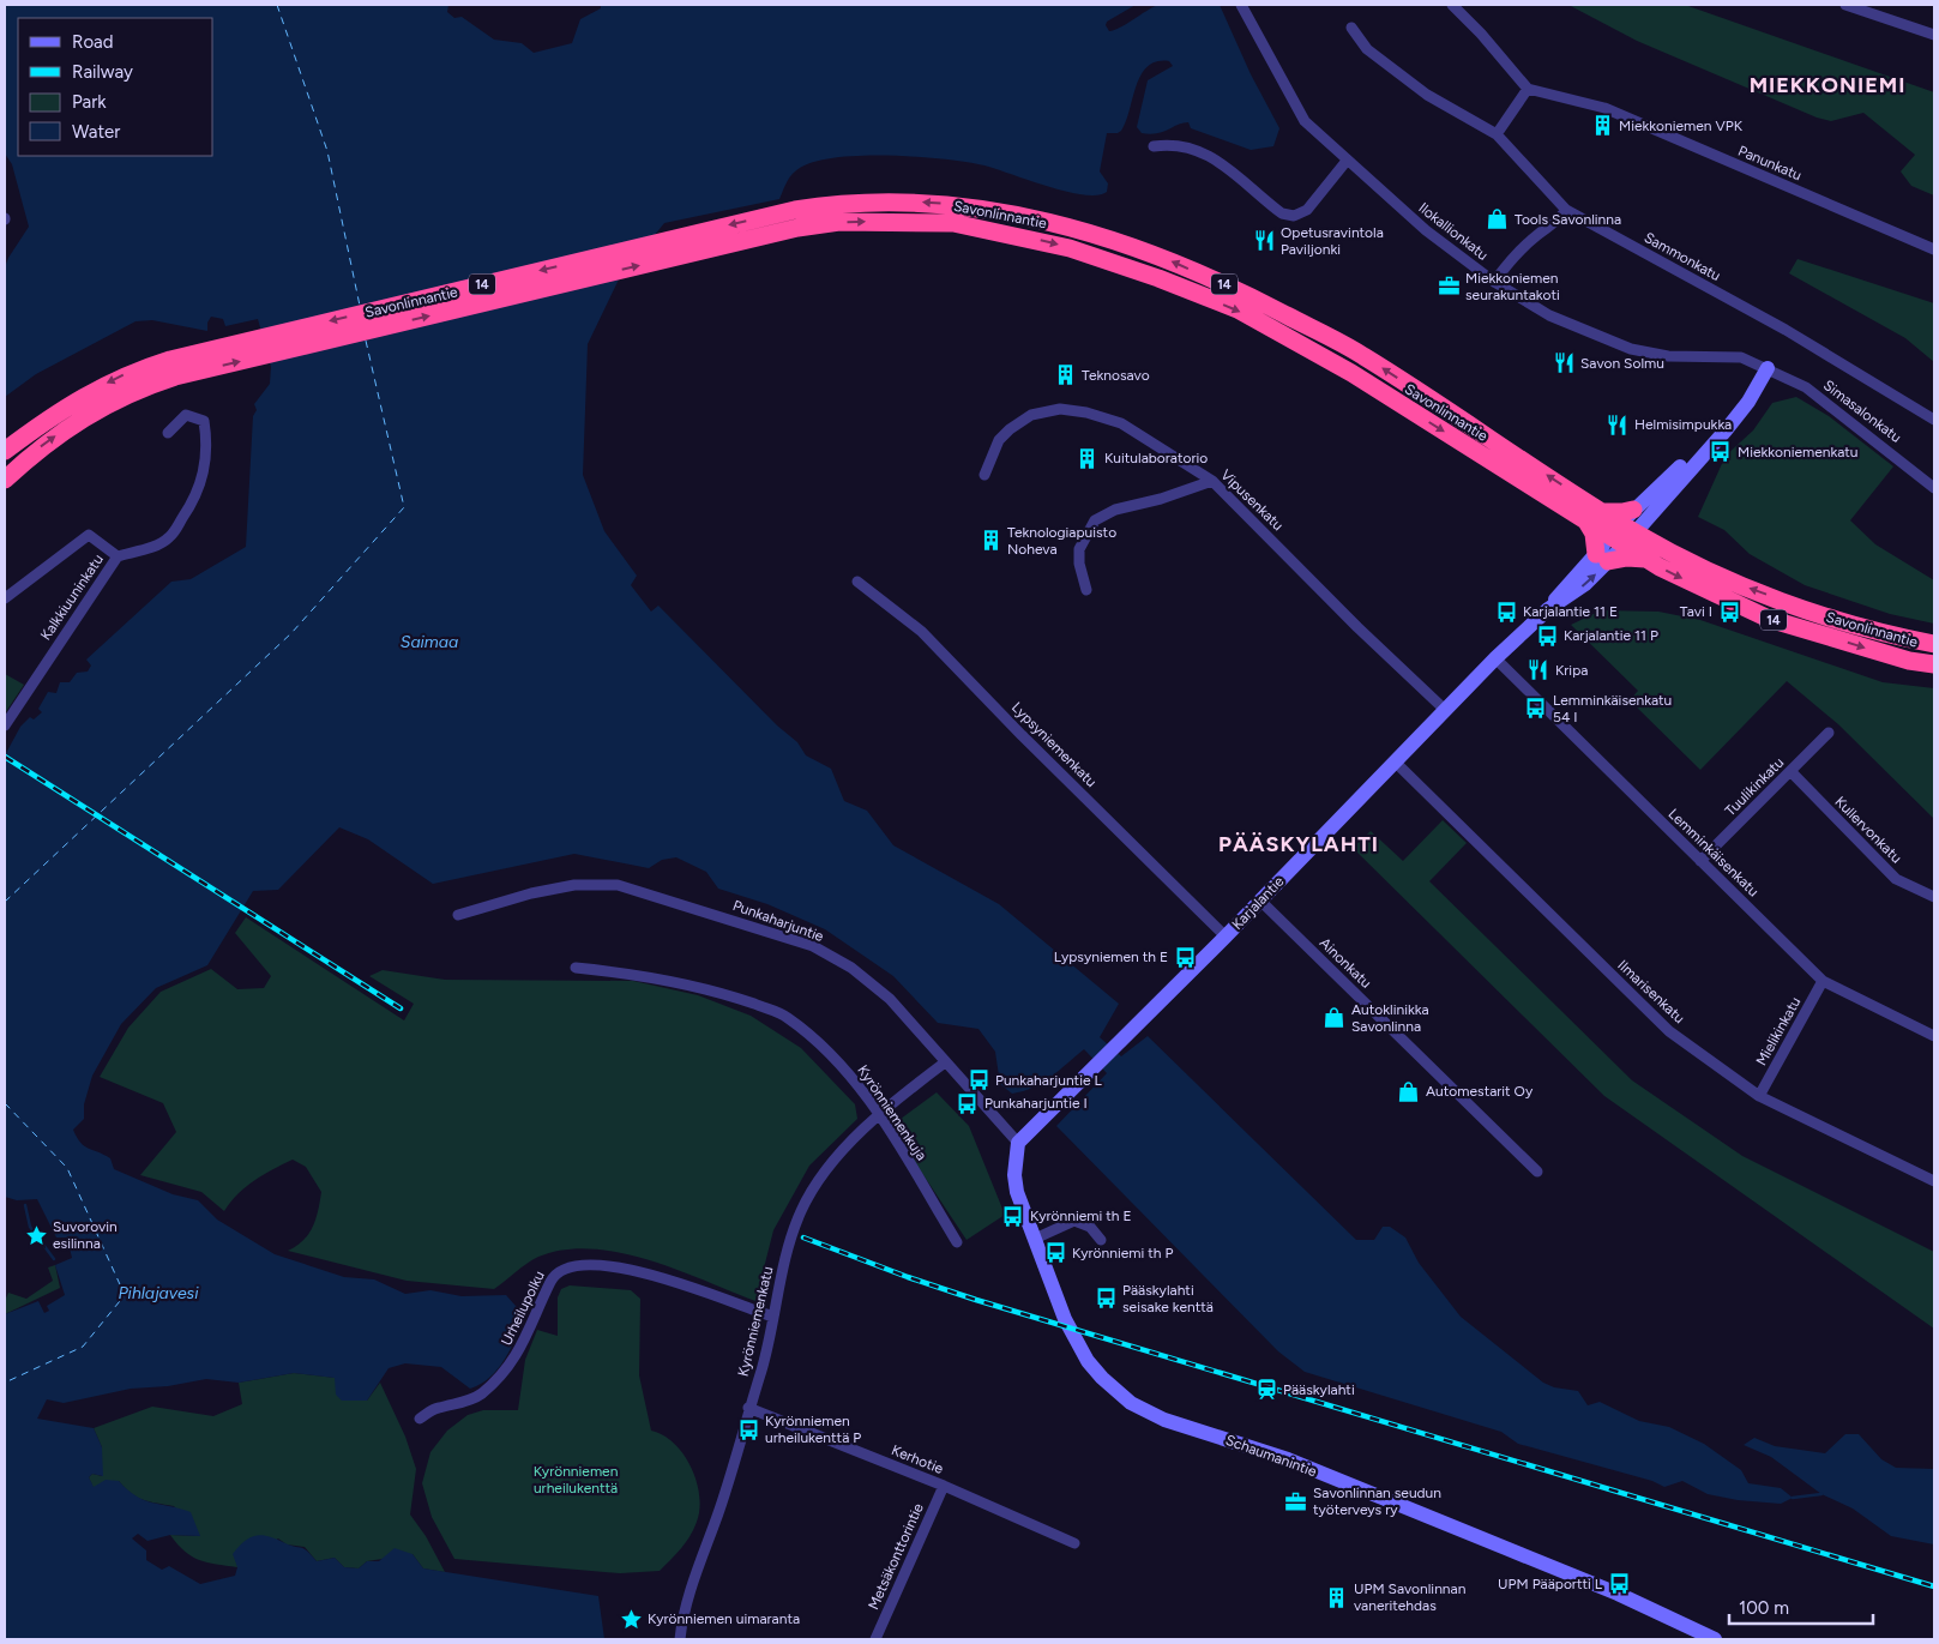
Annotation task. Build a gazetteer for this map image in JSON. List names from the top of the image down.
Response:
{
  "streets": {
    "highway": ["Savonlinnantie", "14"],
    "street": [
      "Panunkatu",
      "Ilokallionkatu",
      "Sammonkatu",
      "Simasalonkatu",
      "Vipusenkatu",
      "Kalkkiuuninkatu",
      "Lypsyniemenkatu",
      "Tuulikinkatu",
      "Kullervonkatu",
      "Lemminkäisenkatu",
      "Karjalantie",
      "Punkaharjuntie",
      "Ainonkatu",
      "Ilmarisenkatu",
      "Mielikinkatu",
      "Kyrönniemenkuja",
      "Urheilupolku",
      "Kyrönniemenkatu",
      "Schaumanintie",
      "Kerhotie",
      "Metsäkonttorintie"
    ]
  },
  "crossings": [
    ["Savonlinnantie", "Karjalantie"],
    ["Ilokallionkatu", "Simasalonkatu"],
    ["Vipusenkatu", "Karjalantie"],
    ["Lypsyniemenkatu", "Karjalantie"],
    ["Tuulikinkatu", "Kullervonkatu"],
    ["Tuulikinkatu", "Lemminkäisenkatu"],
    ["Lemminkäisenkatu", "Karjalantie"],
    ["Lemminkäisenkatu", "Mielikinkatu"],
    ["Karjalantie", "Punkaharjuntie"],
    ["Karjalantie", "Ainonkatu"],
    ["Karjalantie", "Ilmarisenkatu"],
    ["Karjalantie", "Schaumanintie"],
    ["Punkaharjuntie", "Kyrönniemenkatu"],
    ["Punkaharjuntie", "Schaumanintie"],
    ["Ilmarisenkatu", "Mielikinkatu"],
    ["Kyrönniemenkuja", "Kyrönniemenkatu"],
    ["Urheilupolku", "Kyrönniemenkatu"],
    ["Kyrönniemenkatu", "Kerhotie"],
    ["Kerhotie", "Metsäkonttorintie"]
  ],
  "districts": ["MIEKKONIEMI", "PÄÄSKYLAHTI"],
  "water": ["Saimaa", "Pihlajavesi"],
  "parks": ["Kyrönniemen urheilukenttä"],
  "places": {
    "building": [
      "Miekkoniemen VPK",
      "Teknosavo",
      "Kuitulaboratorio",
      "Teknologiapuisto Noheva",
      "UPM Savonlinnan vaneritehdas"
    ],
    "shop": ["Tools Savonlinna", "Autoklinikka Savonlinna", "Automestarit Oy"],
    "restaurant": [
      "Opetusravintola Paviljonki",
      "Savon Solmu",
      "Helmisimpukka",
      "Kripa"
    ],
    "office": ["Miekkoniemen seurakuntakoti", "Savonlinnan seudun työterveys ry"],
    "bus stop": [
      "Miekkoniemenkatu",
      "Karjalantie 11 E",
      "Tavi I",
      "Karjalantie 11 P",
      "Lemminkäisenkatu 54 I",
      "Lypsyniemen th E",
      "Punkaharjuntie L",
      "Punkaharjuntie I",
      "Kyrönniemi th E",
      "Kyrönniemi th P",
      "Pääskylahti seisake kenttä",
      "Kyrönniemen urheilukenttä P",
      "UPM Pääportti L"
    ],
    "place": ["Suvorovin esilinna", "Kyrönniemen uimaranta"],
    "station": ["Pääskylahti"]
  },
  "legend": [
    "Road",
    "Railway",
    "Park",
    "Water"
  ],
  "scale_bar": "100 m"
}
